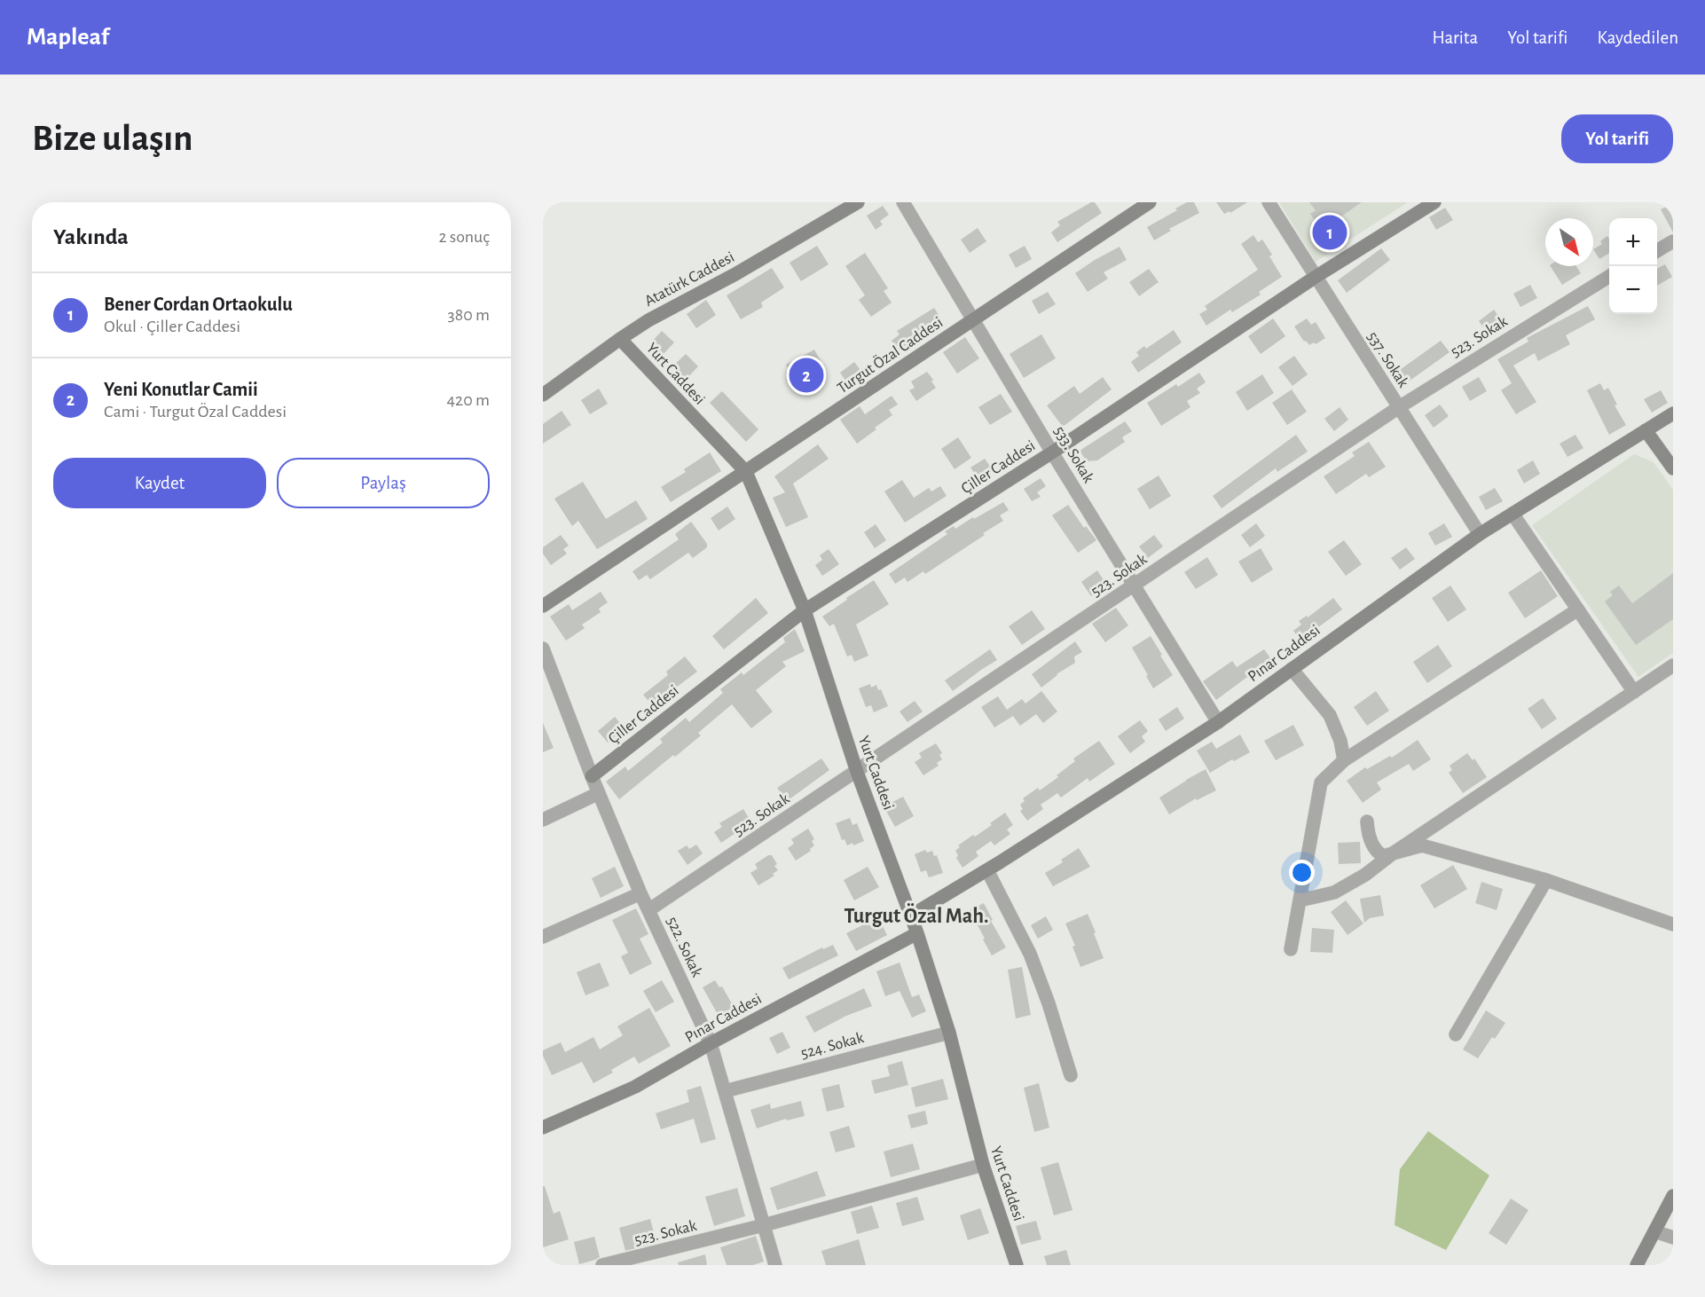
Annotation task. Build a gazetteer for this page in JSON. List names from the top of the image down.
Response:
{
  "streets": {
    "street": [
      "Atatürk Caddesi",
      "523. Sokak",
      "Turgut Özal Caddesi",
      "537. Sokak",
      "Yurt Caddesi",
      "533. Sokak",
      "Çiller Caddesi",
      "Pınar Caddesi",
      "522. Sokak",
      "524. Sokak"
    ]
  },
  "crossings": [
    ["Atatürk Caddesi", "Yurt Caddesi"],
    ["523. Sokak", "537. Sokak"],
    ["523. Sokak", "Yurt Caddesi"],
    ["523. Sokak", "533. Sokak"],
    ["523. Sokak", "522. Sokak"],
    ["Turgut Özal Caddesi", "Yurt Caddesi"],
    ["Turgut Özal Caddesi", "533. Sokak"],
    ["537. Sokak", "Çiller Caddesi"],
    ["537. Sokak", "Pınar Caddesi"],
    ["Yurt Caddesi", "Çiller Caddesi"],
    ["Yurt Caddesi", "Pınar Caddesi"],
    ["Yurt Caddesi", "524. Sokak"],
    ["533. Sokak", "Çiller Caddesi"],
    ["533. Sokak", "Pınar Caddesi"],
    ["Çiller Caddesi", "522. Sokak"],
    ["Pınar Caddesi", "522. Sokak"],
    ["522. Sokak", "524. Sokak"]
  ],
  "districts": ["Turgut Özal Mah."],
  "north": "bottom right",
  "page": {
    "header": "Mapleaf",
    "nav": ["Harita", "Yol tarifi", "Kaydedilen"],
    "buttons": [
      "Yol tarifi",
      ["Kaydet", "Paylaş"]
    ],
    "title": "Bize ulaşın",
    "heading": ["Yakında", "2 sonuç"],
    "pins": ["1", "2"],
    "map_buttons": ["+", "−"],
    "list": [
      {
        "mark": "1",
        "name": "Bener Cordan Ortaokulu",
        "note": "Okul · Çiller Caddesi",
        "value": "380 m"
      },
      {
        "mark": "2",
        "name": "Yeni Konutlar Camii",
        "note": "Cami · Turgut Özal Caddesi",
        "value": "420 m"
      }
    ]
  }
}
